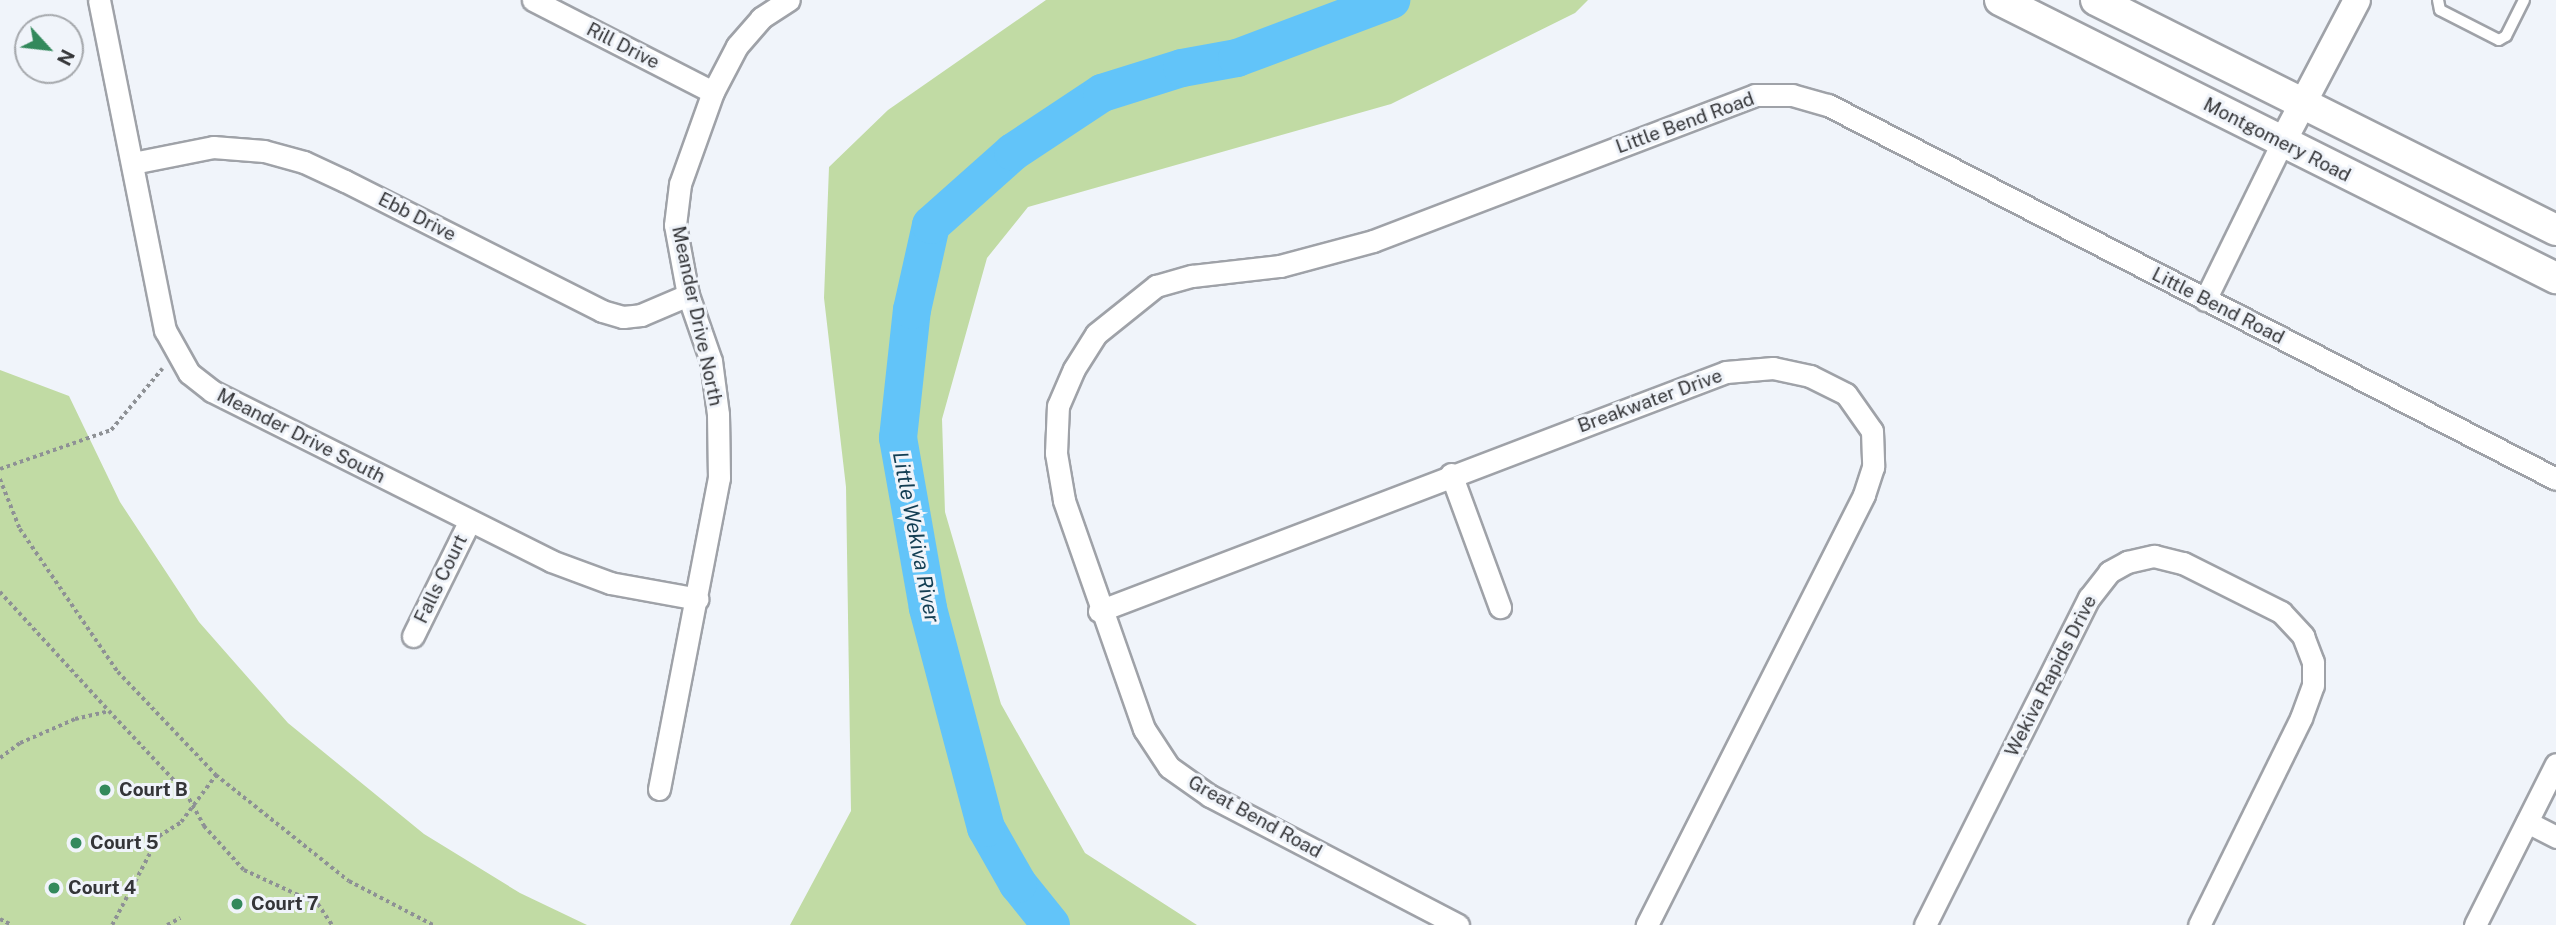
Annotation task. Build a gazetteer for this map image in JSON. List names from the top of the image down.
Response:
{
  "streets": {
    "main road": ["Montgomery Road"],
    "street": [
      "Rill Drive",
      "Little Bend Road",
      "Ebb Drive",
      "Meander Drive North",
      "Breakwater Drive",
      "Meander Drive South",
      "Falls Court",
      "Wekiva Rapids Drive",
      "Great Bend Road"
    ]
  },
  "crossings": [
    ["Rill Drive", "Meander Drive North"],
    ["Little Bend Road", "Breakwater Drive"],
    ["Little Bend Road", "Great Bend Road"],
    ["Ebb Drive", "Meander Drive North"],
    ["Ebb Drive", "Meander Drive South"],
    ["Meander Drive North", "Meander Drive South"],
    ["Breakwater Drive", "Great Bend Road"],
    ["Meander Drive South", "Falls Court"]
  ],
  "water": ["Little Wekiva River"],
  "places": [
    "Court B",
    "Court 5",
    "Court 4",
    "Court 7"
  ],
  "north": "bottom right"
}
